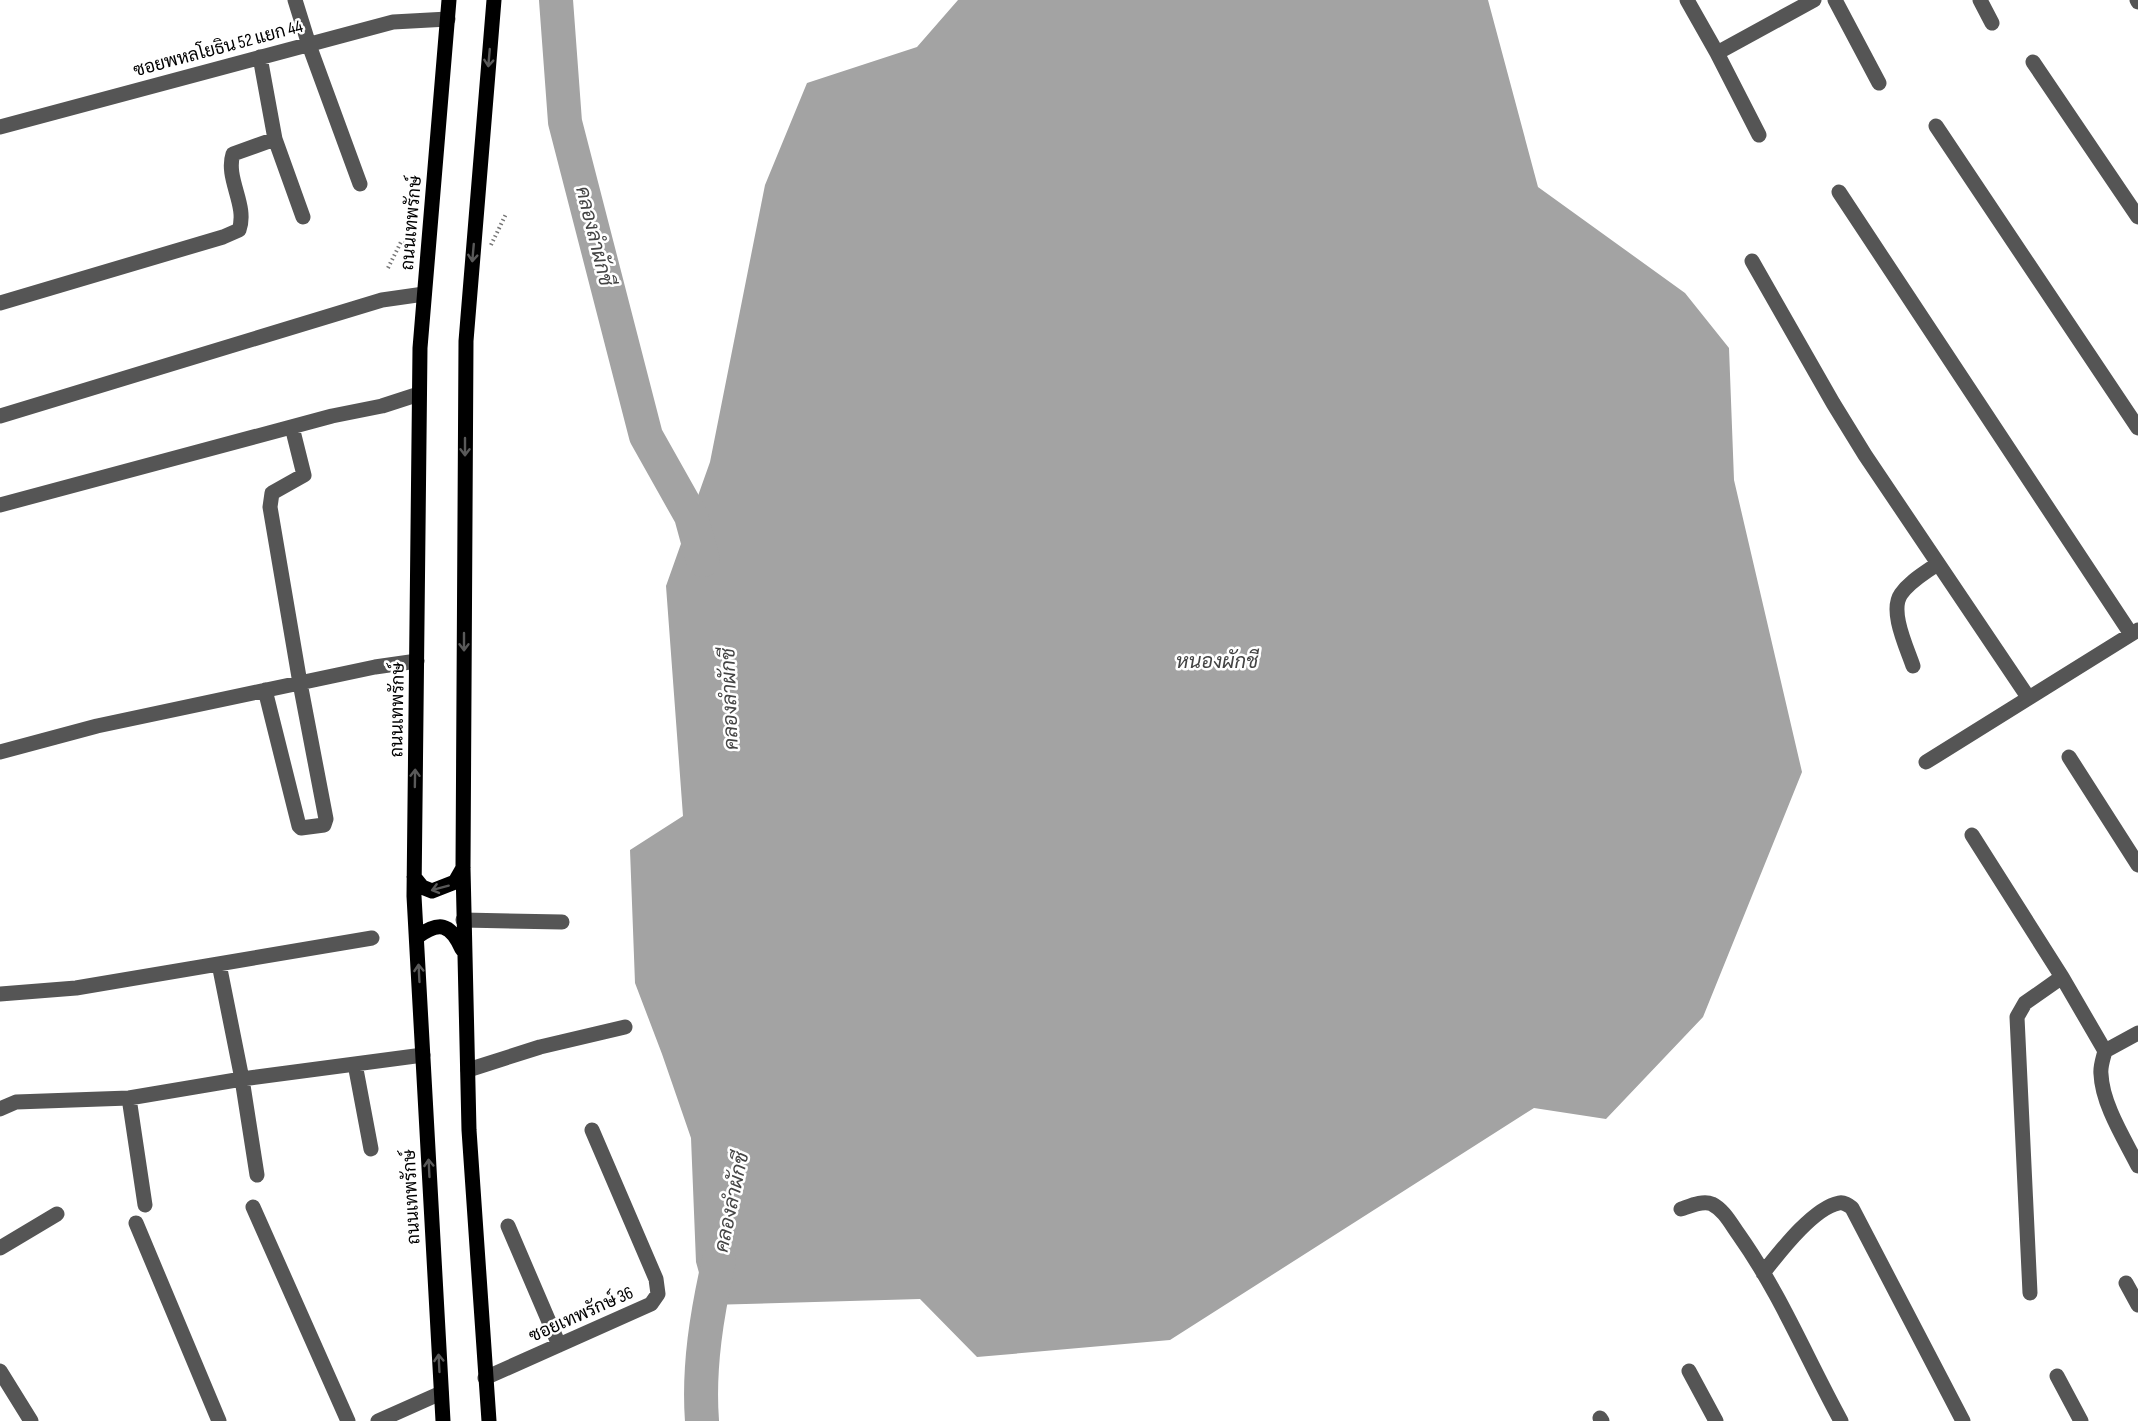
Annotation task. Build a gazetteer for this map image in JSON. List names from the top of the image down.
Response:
{
  "streets": {
    "main road": ["ถนนเทพรักษ์"],
    "street": ["ซอยพหลโยธิน 52 แยก 44", "ซอยเทพรักษ์ 36"]
  },
  "crossings": [
    ["ซอยพหลโยธิน 52 แยก 44", "ถนนเทพรักษ์"]
  ],
  "water": ["คลองลำผักชี", "หนองผักชี"]
}
